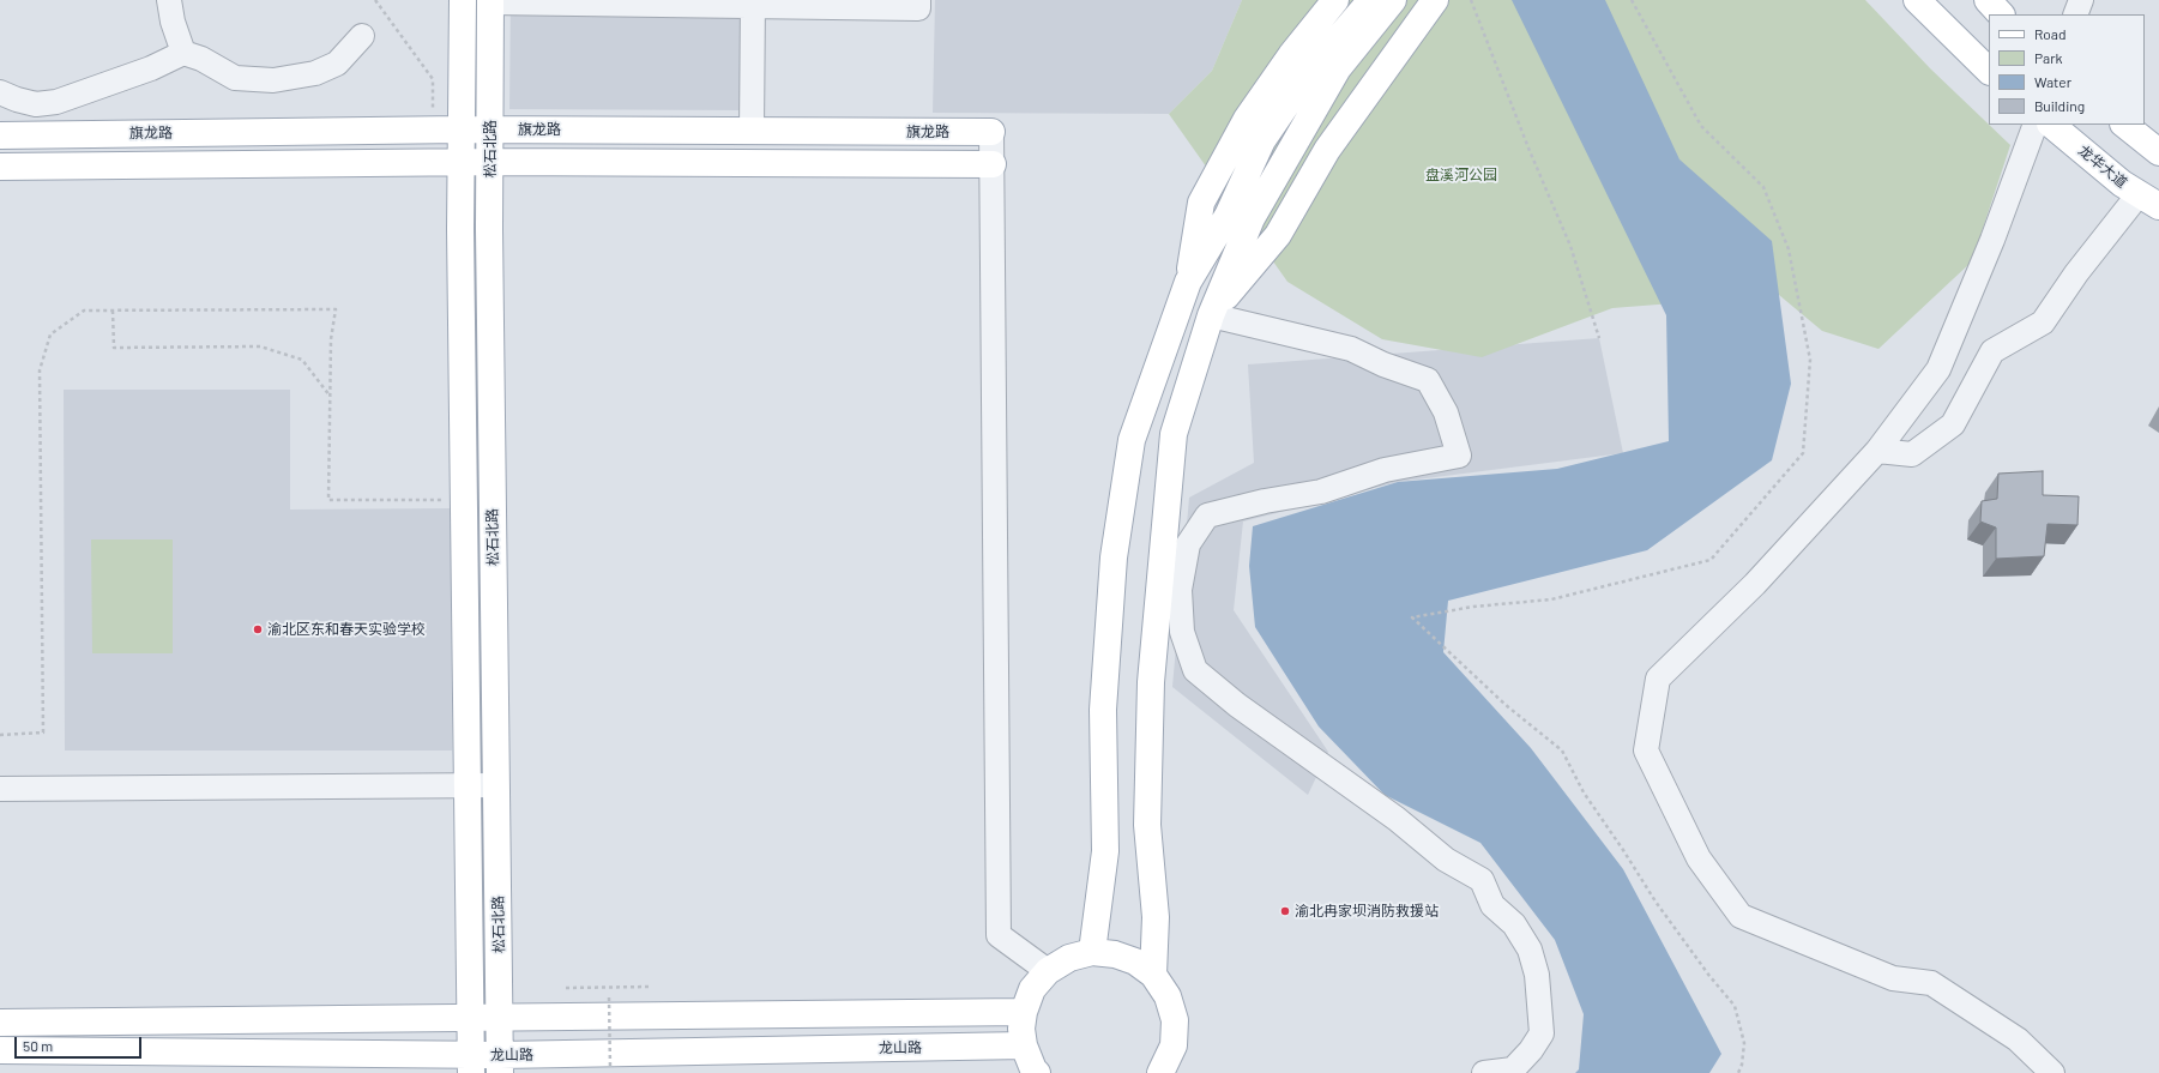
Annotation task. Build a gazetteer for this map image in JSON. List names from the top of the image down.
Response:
{
  "streets": {
    "main road": [
      "旗龙路",
      "松石北路",
      "龙华大道",
      "龙山路"
    ]
  },
  "crossings": [
    ["旗龙路", "松石北路"],
    ["松石北路", "龙山路"]
  ],
  "parks": ["盘溪河公园"],
  "places": ["渝北区东和春天实验学校", "渝北冉家坝消防救援站"],
  "legend": [
    "Road",
    "Park",
    "Water",
    "Building"
  ],
  "scale_bar": "50 m"
}
